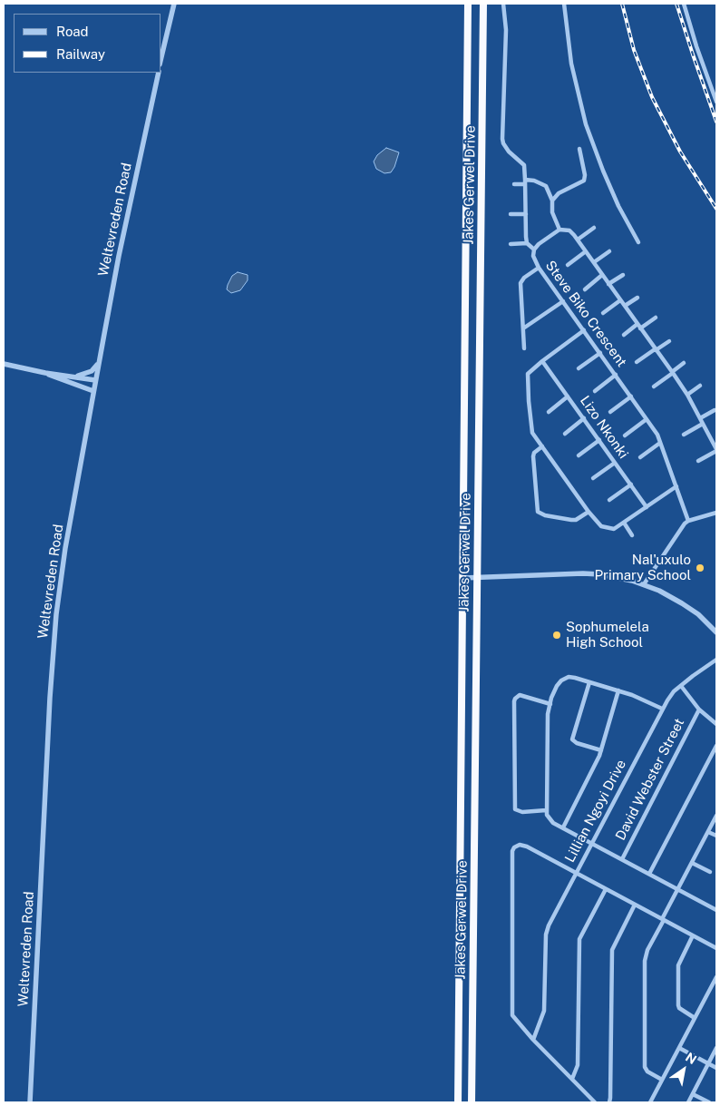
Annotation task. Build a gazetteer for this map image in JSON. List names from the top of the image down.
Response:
{
  "streets": {
    "highway": ["Jakes Gerwel Drive"],
    "street": [
      "Weltevreden Road",
      "Steve Biko Crescent",
      "Lizo Nkonki",
      "David Webster Street",
      "Lillian Ngoyi Drive"
    ]
  },
  "places": ["Nal'uxulo Primary School", "Sophumelela High School"],
  "legend": ["Road", "Railway"],
  "north": "top right"
}
